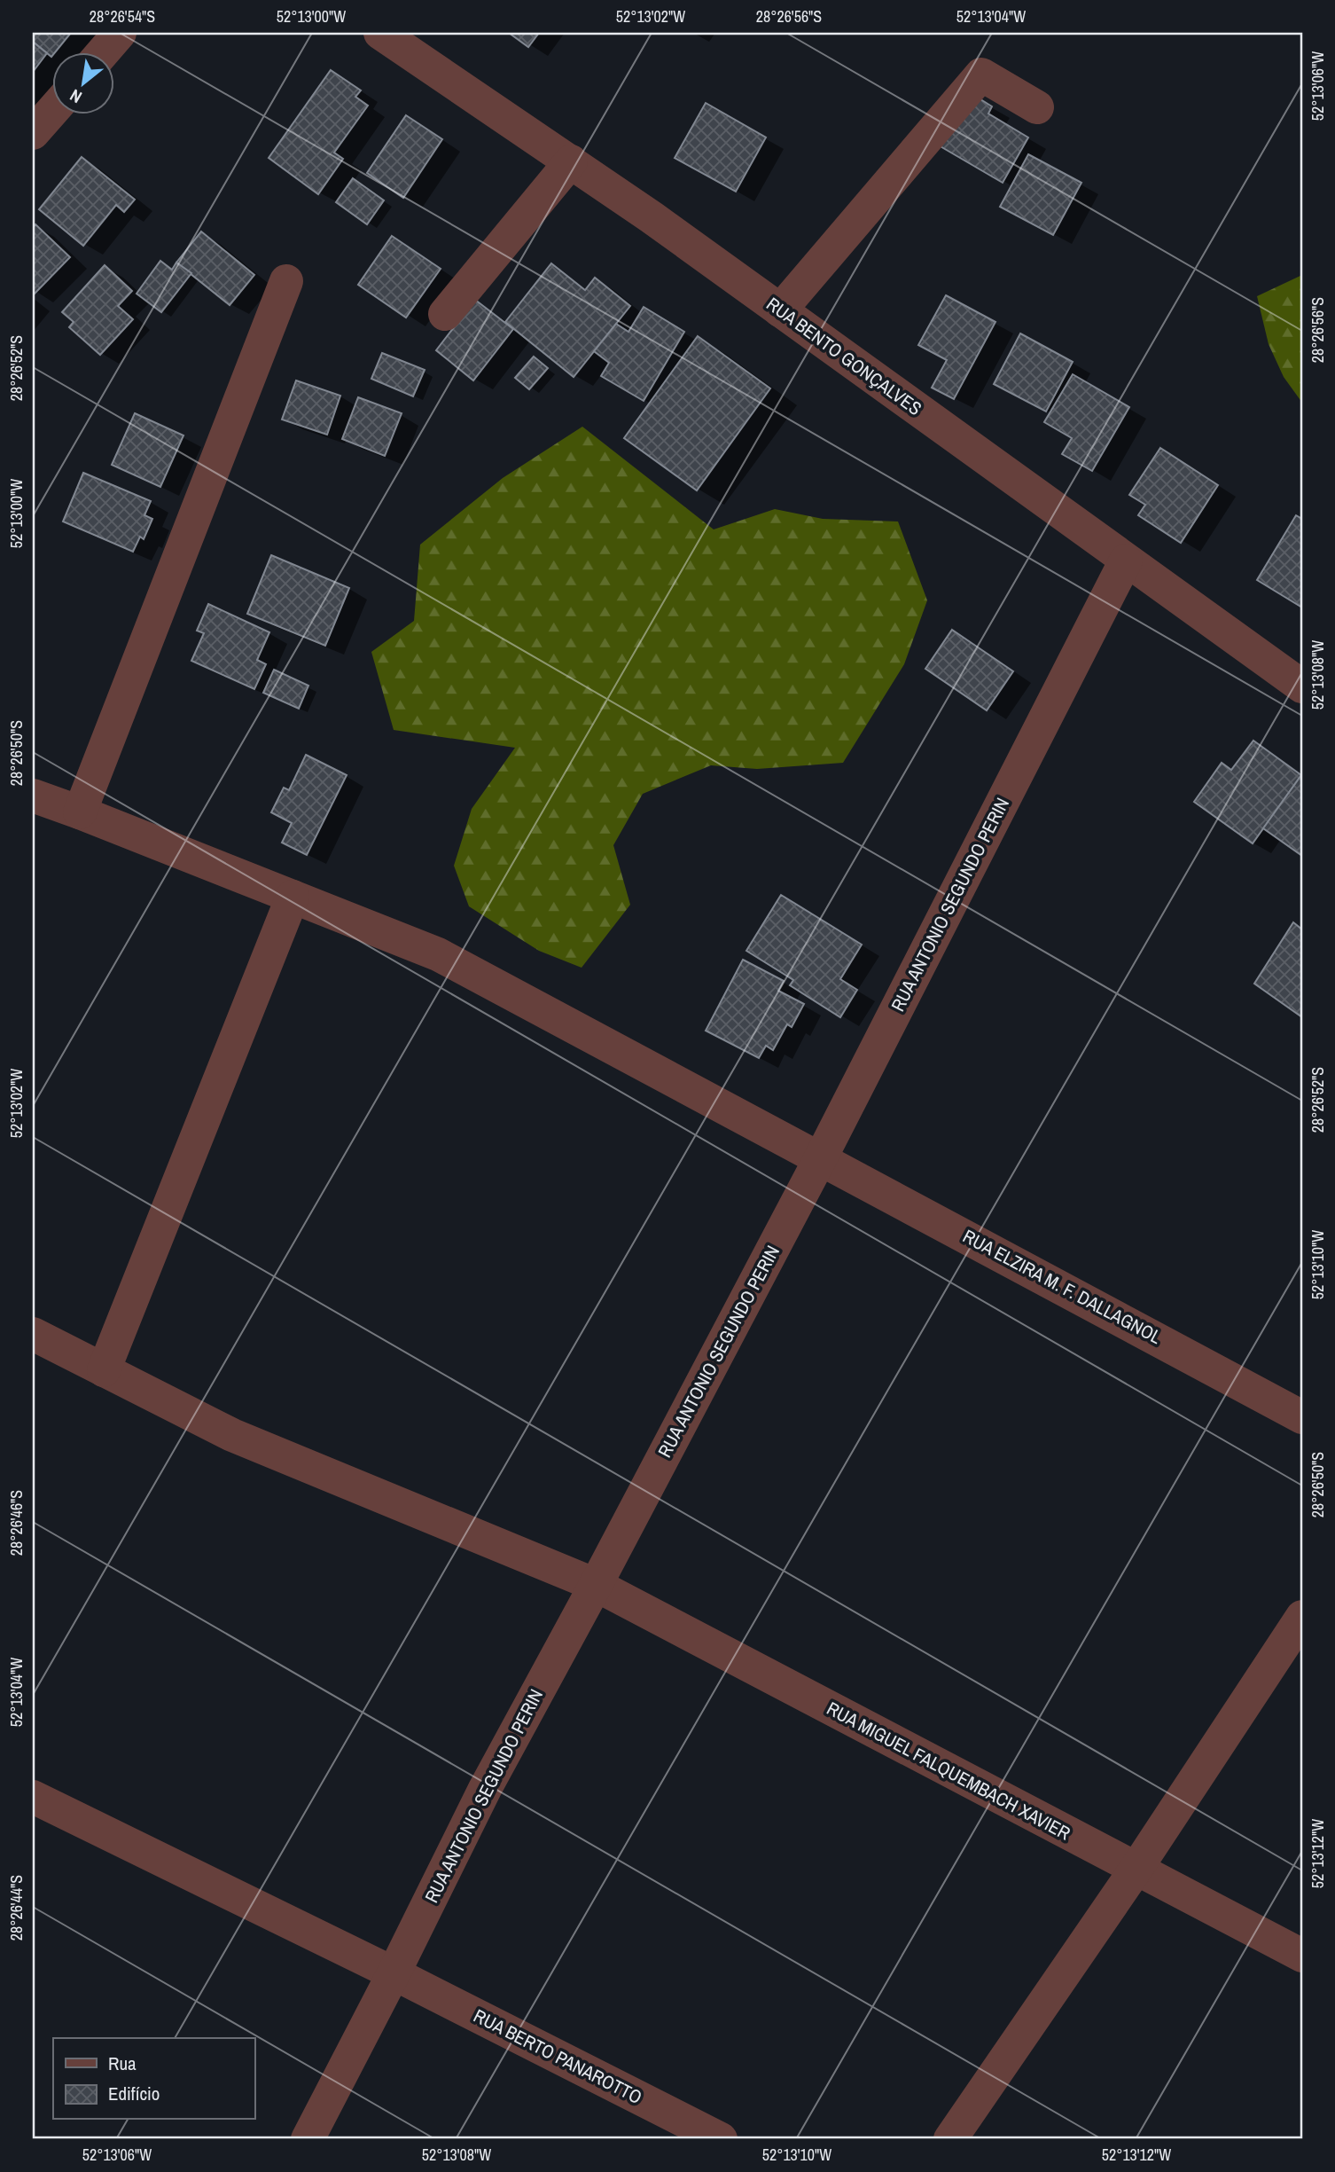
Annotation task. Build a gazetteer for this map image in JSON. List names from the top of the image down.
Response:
{
  "streets": {
    "street": [
      "RUA BENTO GONÇALVES",
      "RUA ANTONIO SEGUNDO PERIN",
      "RUA ELZIRA M. F. DALLAGNOL",
      "RUA MIGUEL FALQUEMBACH XAVIER",
      "RUA BERTO PANAROTTO"
    ]
  },
  "crossings": [
    ["RUA BENTO GONÇALVES", "RUA ANTONIO SEGUNDO PERIN"],
    ["RUA ANTONIO SEGUNDO PERIN", "RUA ELZIRA M. F. DALLAGNOL"],
    ["RUA ANTONIO SEGUNDO PERIN", "RUA MIGUEL FALQUEMBACH XAVIER"],
    ["RUA ANTONIO SEGUNDO PERIN", "RUA BERTO PANAROTTO"]
  ],
  "legend": ["Rua", "Edifício"],
  "north": "bottom left",
  "coordinates": [
    "28°26'54\"S",
    "52°13'00\"W",
    "52°13'02\"W",
    "28°26'56\"S",
    "52°13'04\"W",
    "52°13'06\"W",
    "28°26'52\"S",
    "52°13'08\"W",
    "28°26'50\"S",
    "52°13'10\"W",
    "28°26'46\"S",
    "52°13'12\"W",
    "28°26'44\"S"
  ]
}
